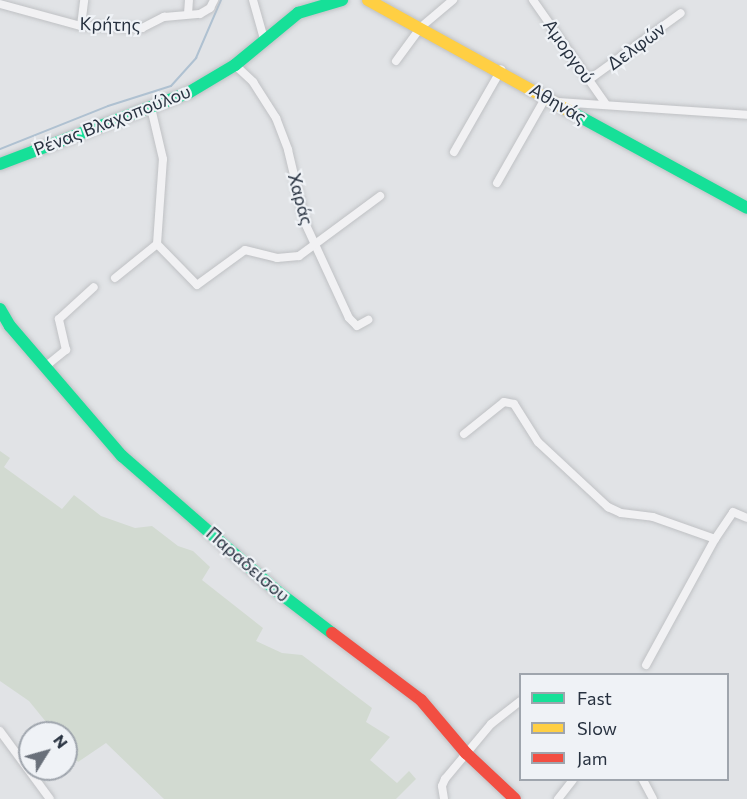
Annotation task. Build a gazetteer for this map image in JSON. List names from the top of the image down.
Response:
{
  "streets": {
    "street": [
      "Κρήτης",
      "Δελφών",
      "Αμοργού",
      "Αθηνάς",
      "Ρένας Βλαχοπούλου",
      "Χαράς",
      "Παραδείσου"
    ]
  },
  "crossings": [
    ["Δελφών", "Αμοργού"],
    ["Ρένας Βλαχοπούλου", "Χαράς"]
  ],
  "legend": ["Fast", "Slow", "Jam"],
  "north": "top right"
}
